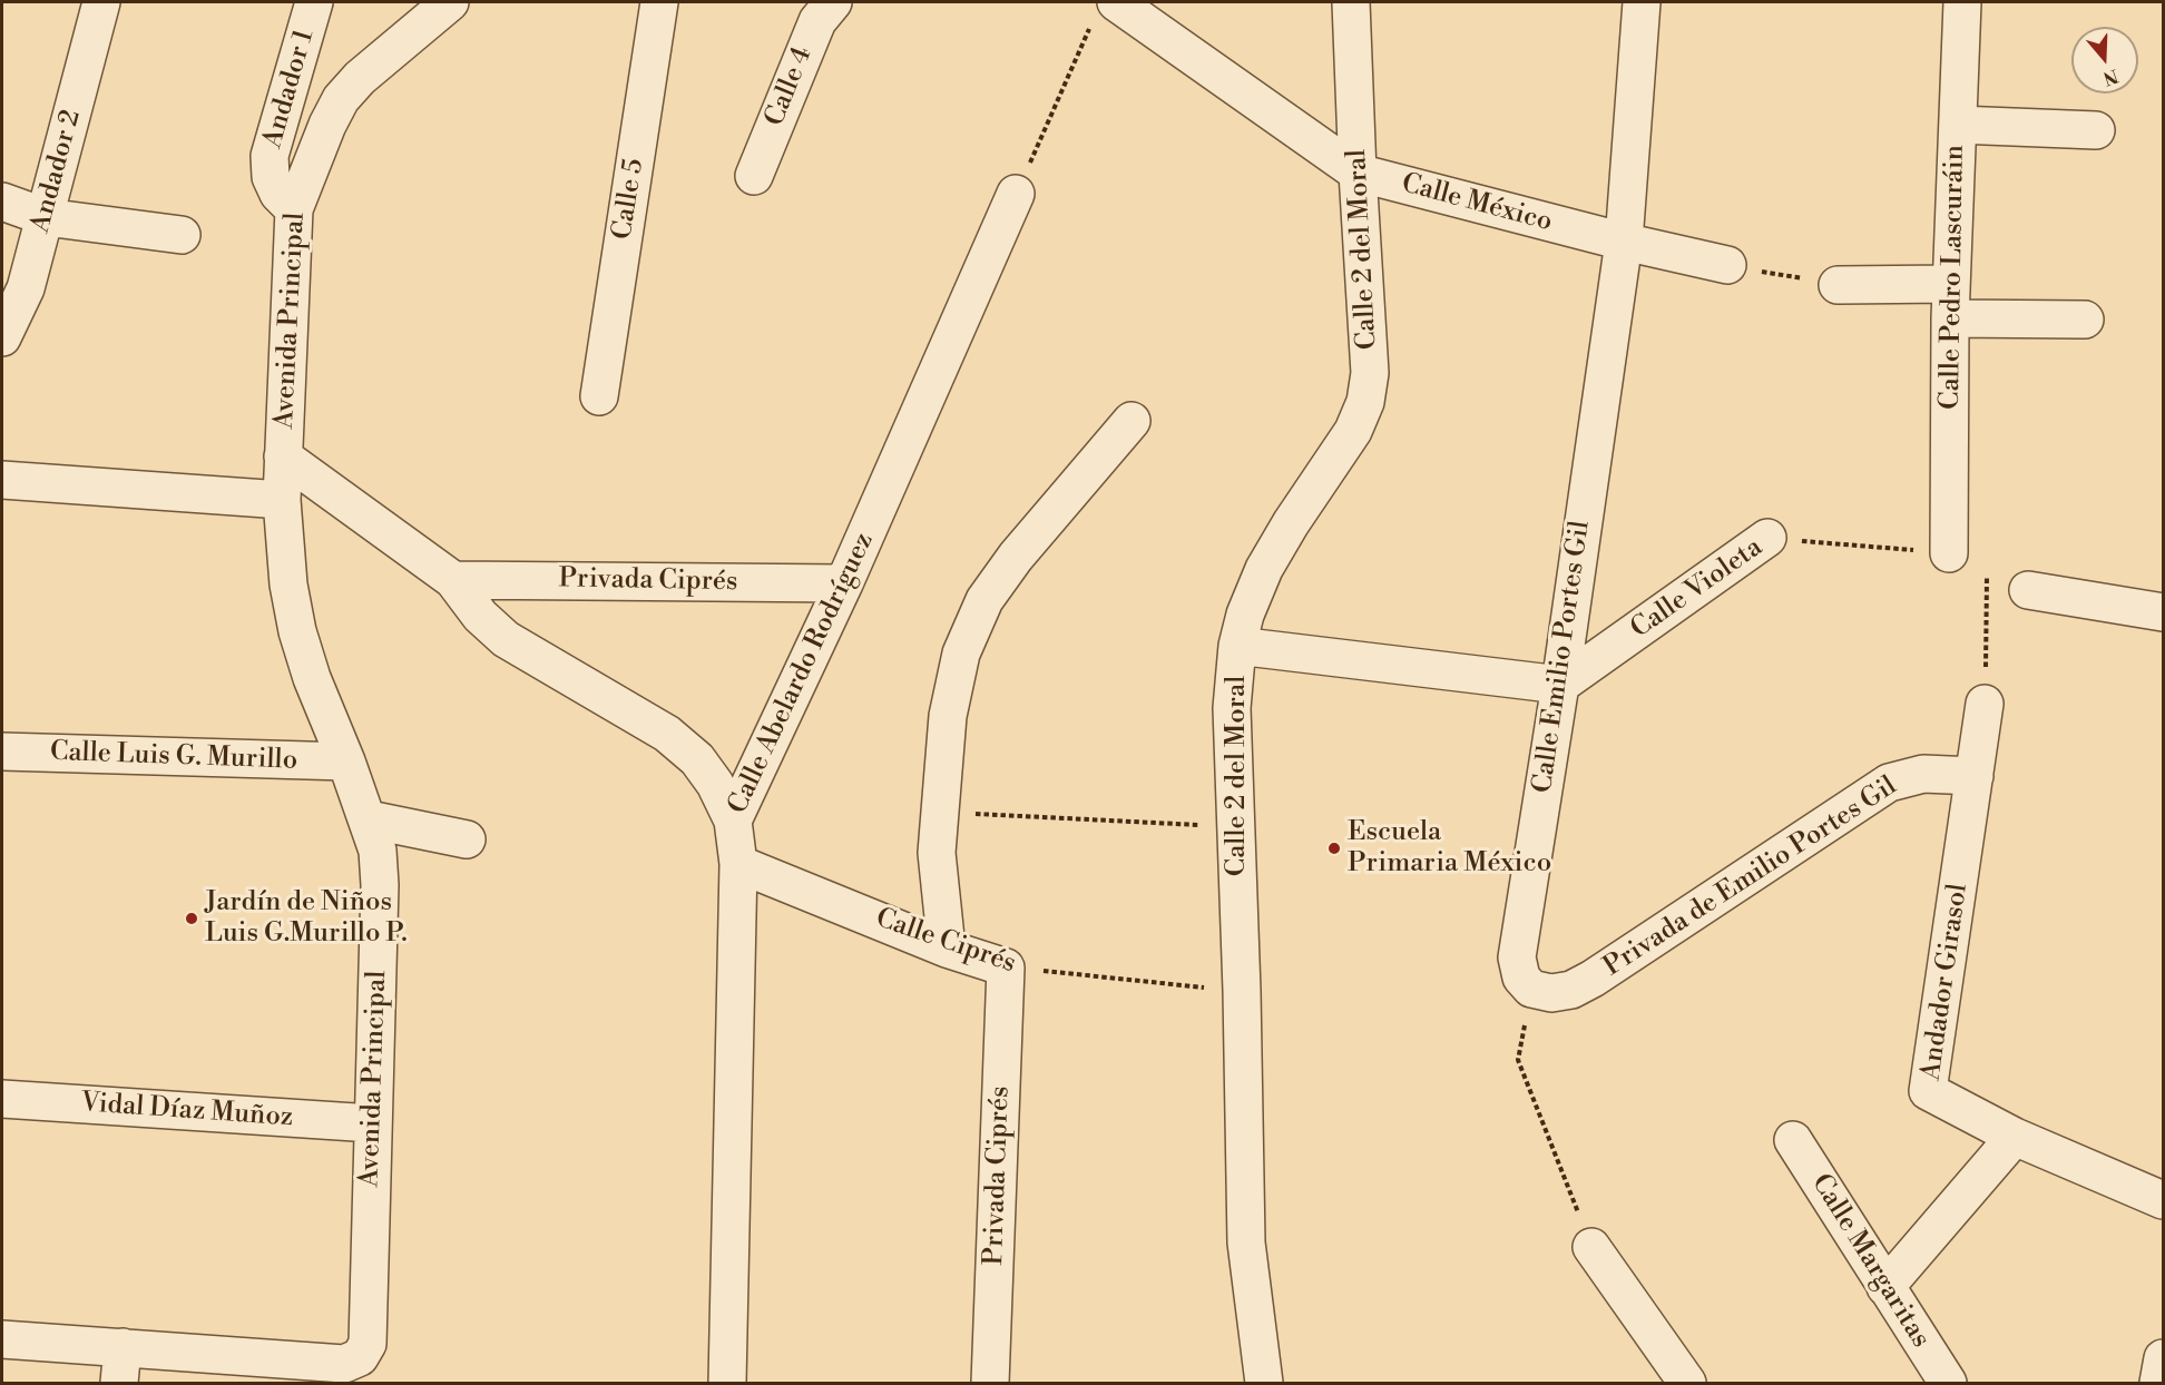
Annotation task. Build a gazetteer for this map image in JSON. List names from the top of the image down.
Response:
{
  "streets": {
    "street": [
      "Calle 4",
      "Andador 1",
      "Andador 2",
      "Calle 5",
      "Calle México",
      "Calle 2 del Moral",
      "Calle Pedro Lascuráin",
      "Avenida Principal",
      "Privada Ciprés",
      "Calle Violeta",
      "Calle Emilio Portes Gil",
      "Calle Abelardo Rodríguez",
      "Calle Luis G. Murillo",
      "Privada de Emilio Portes Gil",
      "Calle Ciprés",
      "Andador Girasol",
      "Vidal Díaz Muñoz",
      "Calle Margaritas"
    ]
  },
  "crossings": [
    ["Andador 1", "Avenida Principal"],
    ["Calle México", "Calle 2 del Moral"],
    ["Calle México", "Calle Emilio Portes Gil"],
    ["Calle 2 del Moral", "Calle Ciprés"],
    ["Calle Pedro Lascuráin", "Calle Violeta"],
    ["Avenida Principal", "Privada Ciprés"],
    ["Avenida Principal", "Calle Abelardo Rodríguez"],
    ["Avenida Principal", "Calle Luis G. Murillo"],
    ["Avenida Principal", "Vidal Díaz Muñoz"],
    ["Privada Ciprés", "Calle Abelardo Rodríguez"],
    ["Privada Ciprés", "Calle Ciprés"],
    ["Calle Violeta", "Calle Emilio Portes Gil"],
    ["Calle Emilio Portes Gil", "Privada de Emilio Portes Gil"],
    ["Calle Abelardo Rodríguez", "Calle Ciprés"],
    ["Privada de Emilio Portes Gil", "Andador Girasol"]
  ],
  "places": ["Escuela Primaria México", "Jardín de Niños Luis G.Murillo P."],
  "north": "bottom"
}
